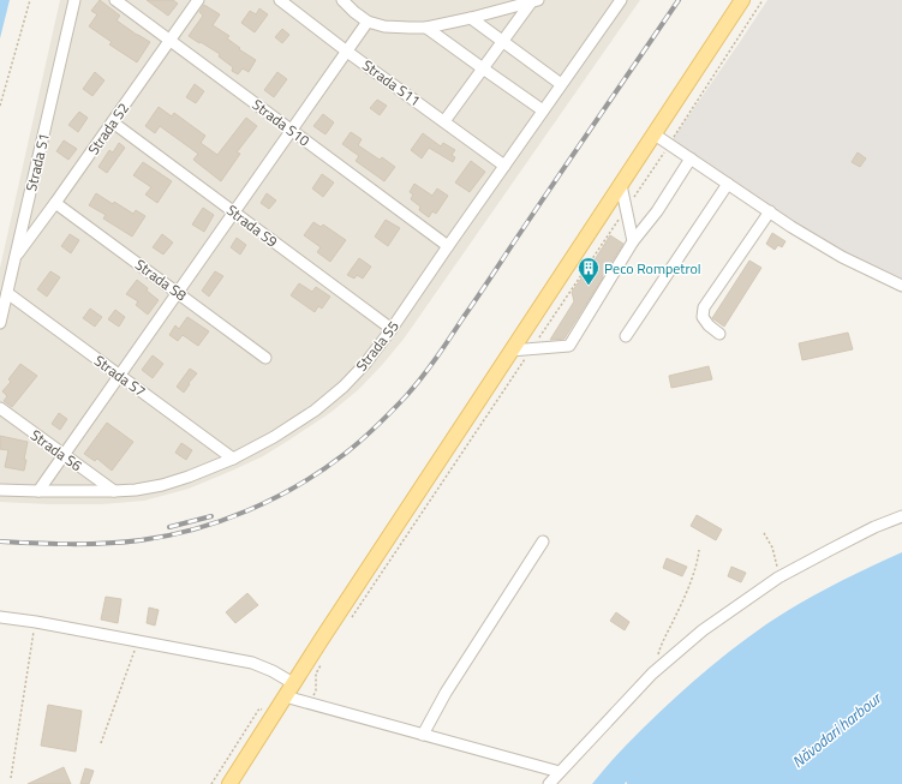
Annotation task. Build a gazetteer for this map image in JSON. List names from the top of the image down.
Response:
{
  "streets": {
    "street": [
      "Strada S11",
      "Strada S10",
      "Strada S2",
      "Strada S1",
      "Strada S9",
      "Strada S8",
      "Strada S5",
      "Strada S7",
      "Strada S6"
    ]
  },
  "crossings": [
    ["Strada S11", "Strada S5"],
    ["Strada S10", "Strada S2"],
    ["Strada S10", "Strada S5"],
    ["Strada S2", "Strada S1"],
    ["Strada S2", "Strada S9"],
    ["Strada S2", "Strada S8"],
    ["Strada S1", "Strada S7"],
    ["Strada S9", "Strada S5"],
    ["Strada S5", "Strada S7"],
    ["Strada S5", "Strada S6"]
  ],
  "water": ["Năvodari harbour"],
  "places": {
    "building": ["Peco Rompetrol"]
  }
}
